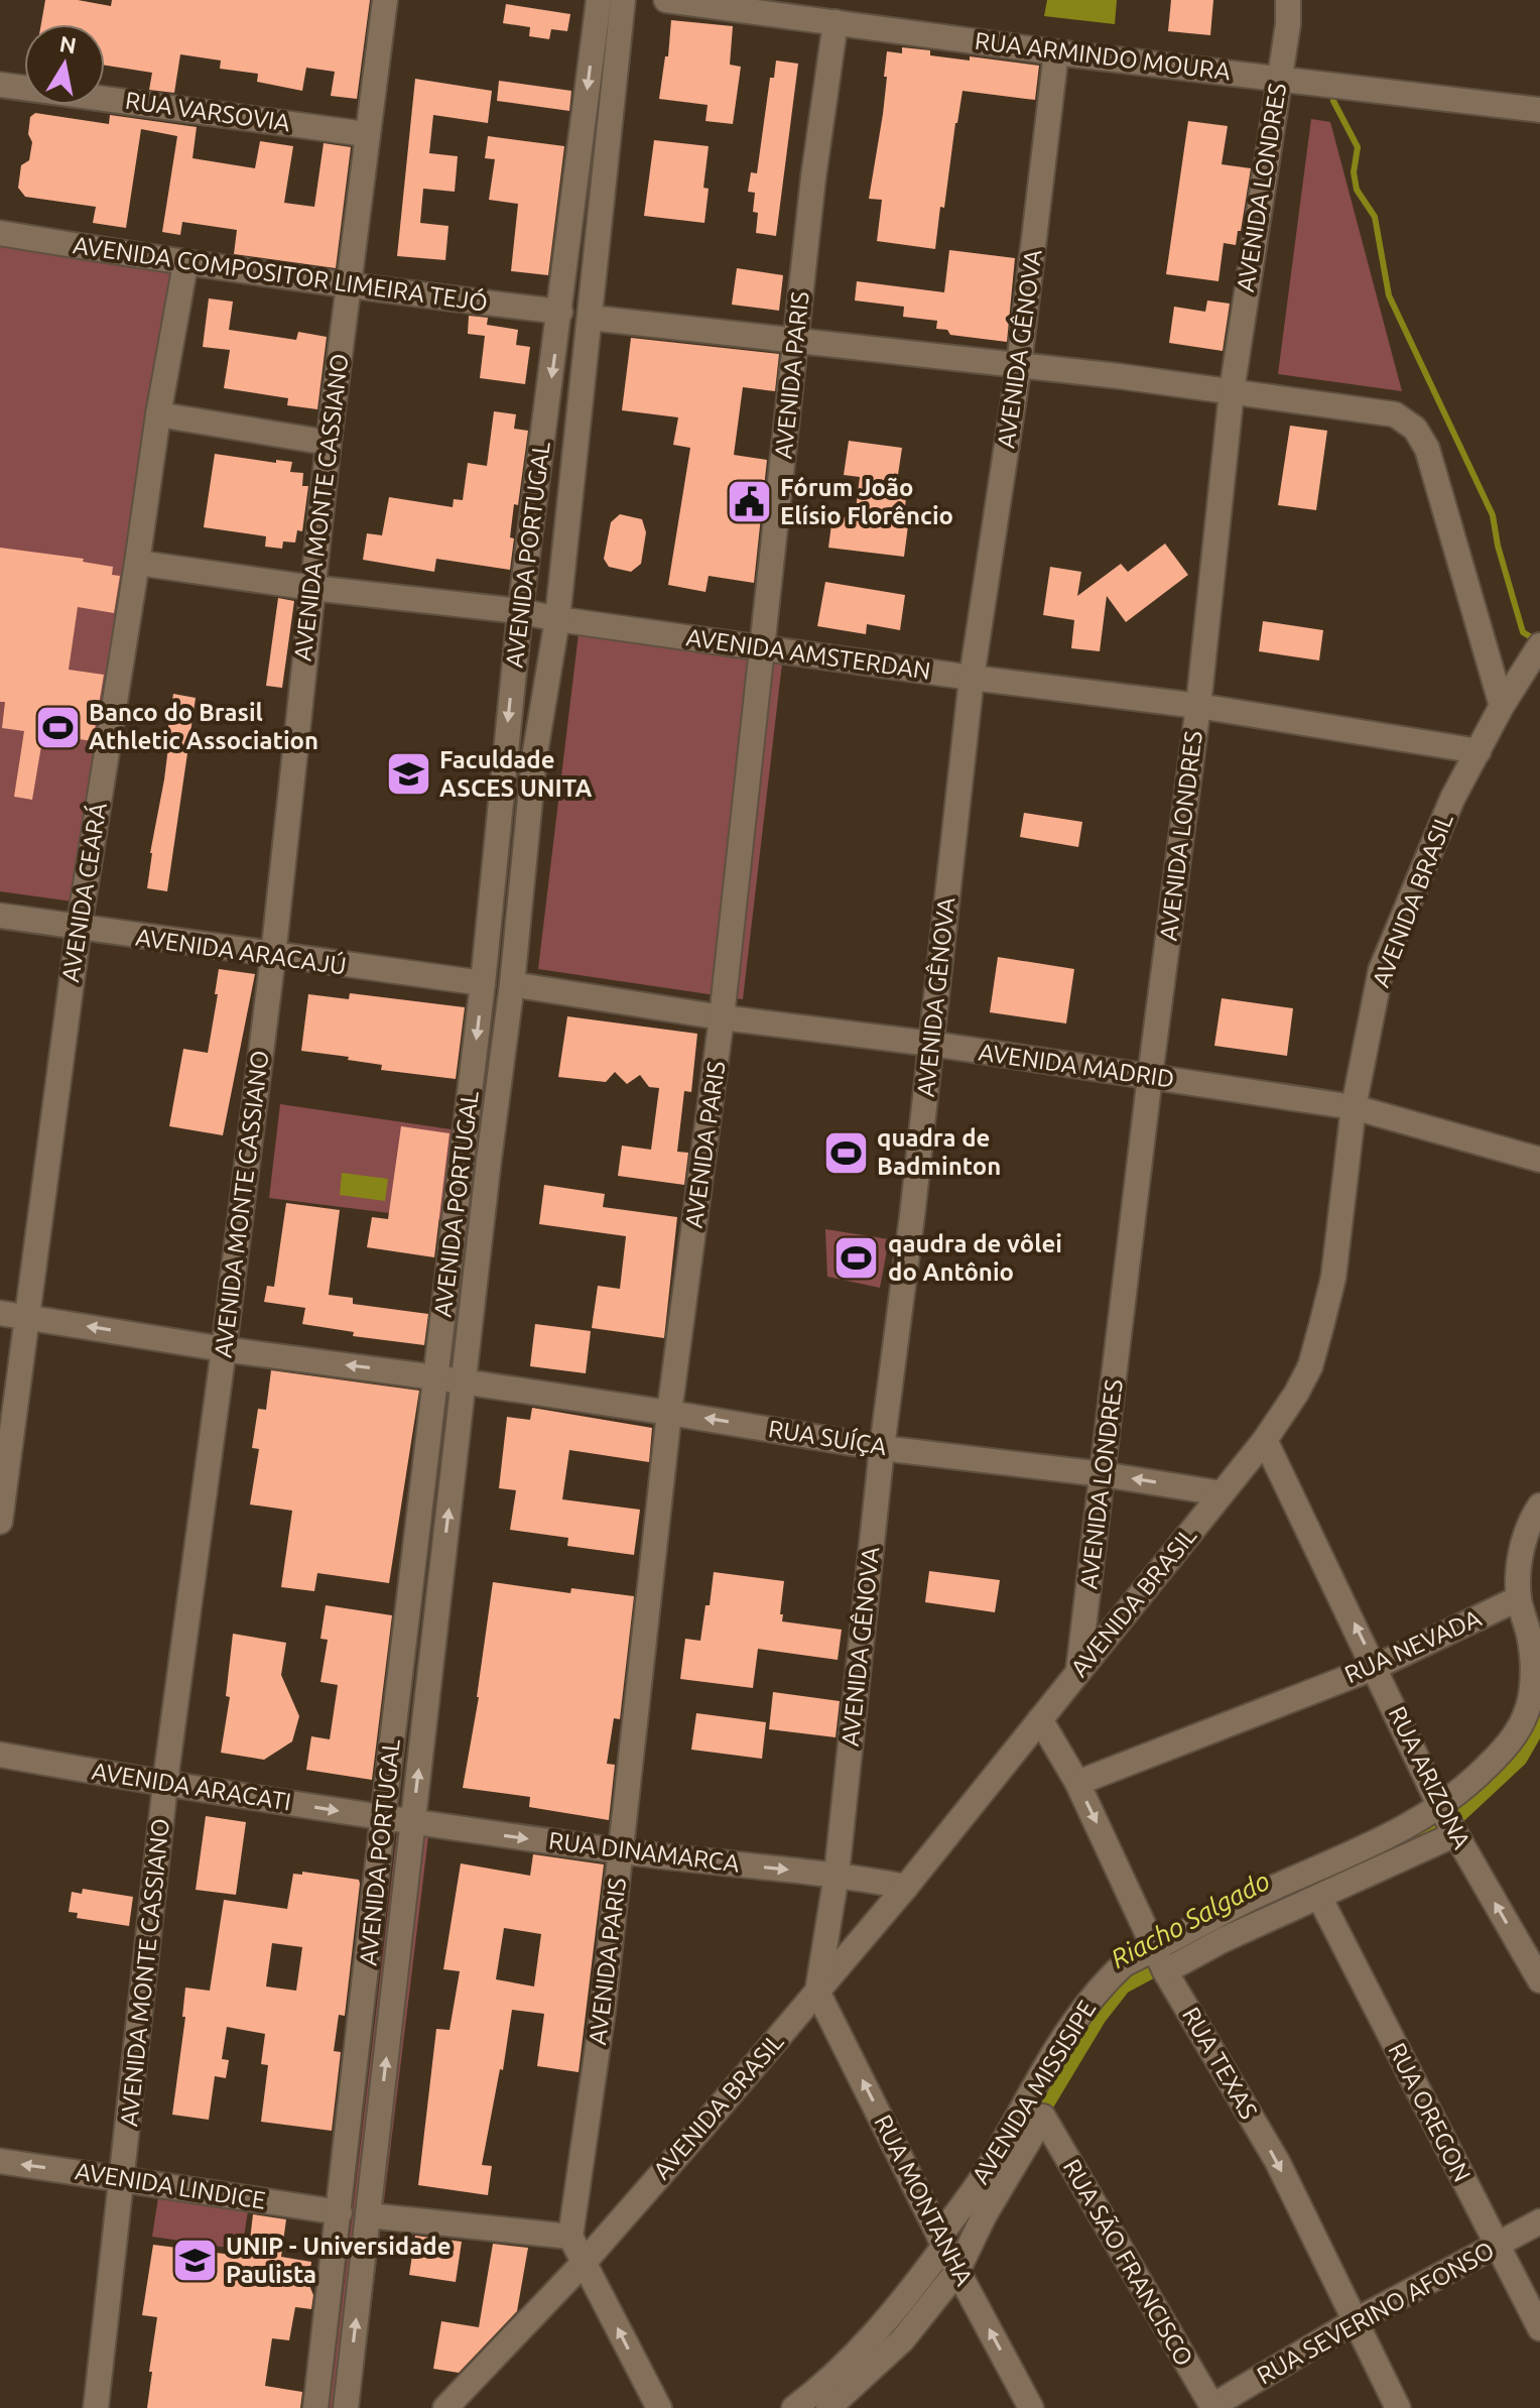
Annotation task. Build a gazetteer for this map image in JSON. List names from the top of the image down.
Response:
{
  "streets": {
    "street": [
      "RUA ARMINDO MOURA",
      "RUA VARSOVIA",
      "AVENIDA LONDRES",
      "AVENIDA COMPOSITOR LIMEIRA TEJÓ",
      "AVENIDA GÊNOVA",
      "AVENIDA PARIS",
      "AVENIDA MONTE CASSIANO",
      "AVENIDA PORTUGAL",
      "AVENIDA AMSTERDAN",
      "AVENIDA CEARÁ",
      "AVENIDA BRASIL",
      "AVENIDA ARACAJÚ",
      "AVENIDA MADRID",
      "RUA SUÍÇA",
      "RUA NEVADA",
      "RUA ARIZONA",
      "AVENIDA ARACATI",
      "RUA DINAMARCA",
      "RUA TEXAS",
      "AVENIDA MISSISIPE",
      "RUA OREGON",
      "AVENIDA LINDICE",
      "RUA MONTANHA",
      "RUA SÃO FRANCISCO",
      "RUA SEVERINO AFONSO"
    ]
  },
  "crossings": [
    ["RUA ARMINDO MOURA", "AVENIDA LONDRES"],
    ["RUA ARMINDO MOURA", "AVENIDA GÊNOVA"],
    ["RUA ARMINDO MOURA", "AVENIDA PARIS"],
    ["RUA VARSOVIA", "AVENIDA MONTE CASSIANO"],
    ["AVENIDA LONDRES", "AVENIDA AMSTERDAN"],
    ["AVENIDA LONDRES", "AVENIDA BRASIL"],
    ["AVENIDA LONDRES", "AVENIDA MADRID"],
    ["AVENIDA LONDRES", "RUA SUÍÇA"],
    ["AVENIDA COMPOSITOR LIMEIRA TEJÓ", "AVENIDA MONTE CASSIANO"],
    ["AVENIDA COMPOSITOR LIMEIRA TEJÓ", "AVENIDA PORTUGAL"],
    ["AVENIDA COMPOSITOR LIMEIRA TEJÓ", "AVENIDA CEARÁ"],
    ["AVENIDA GÊNOVA", "AVENIDA AMSTERDAN"],
    ["AVENIDA GÊNOVA", "AVENIDA BRASIL"],
    ["AVENIDA GÊNOVA", "AVENIDA MADRID"],
    ["AVENIDA GÊNOVA", "RUA SUÍÇA"],
    ["AVENIDA GÊNOVA", "RUA DINAMARCA"],
    ["AVENIDA GÊNOVA", "RUA MONTANHA"],
    ["AVENIDA PARIS", "AVENIDA AMSTERDAN"],
    ["AVENIDA PARIS", "AVENIDA MADRID"],
    ["AVENIDA PARIS", "RUA SUÍÇA"],
    ["AVENIDA PARIS", "RUA DINAMARCA"],
    ["AVENIDA MONTE CASSIANO", "AVENIDA AMSTERDAN"],
    ["AVENIDA MONTE CASSIANO", "AVENIDA ARACAJÚ"],
    ["AVENIDA MONTE CASSIANO", "RUA SUÍÇA"],
    ["AVENIDA MONTE CASSIANO", "AVENIDA ARACATI"],
    ["AVENIDA MONTE CASSIANO", "AVENIDA LINDICE"],
    ["AVENIDA PORTUGAL", "AVENIDA AMSTERDAN"],
    ["AVENIDA PORTUGAL", "AVENIDA ARACAJÚ"],
    ["AVENIDA PORTUGAL", "AVENIDA MADRID"],
    ["AVENIDA PORTUGAL", "RUA SUÍÇA"],
    ["AVENIDA PORTUGAL", "AVENIDA ARACATI"],
    ["AVENIDA PORTUGAL", "RUA DINAMARCA"],
    ["AVENIDA PORTUGAL", "AVENIDA LINDICE"],
    ["AVENIDA AMSTERDAN", "AVENIDA CEARÁ"],
    ["AVENIDA AMSTERDAN", "AVENIDA BRASIL"],
    ["AVENIDA CEARÁ", "AVENIDA ARACAJÚ"],
    ["AVENIDA CEARÁ", "RUA SUÍÇA"],
    ["AVENIDA BRASIL", "AVENIDA MADRID"],
    ["AVENIDA BRASIL", "RUA SUÍÇA"],
    ["AVENIDA BRASIL", "RUA ARIZONA"],
    ["AVENIDA BRASIL", "RUA DINAMARCA"],
    ["AVENIDA BRASIL", "RUA TEXAS"],
    ["AVENIDA BRASIL", "RUA MONTANHA"],
    ["RUA NEVADA", "RUA ARIZONA"],
    ["RUA NEVADA", "RUA TEXAS"],
    ["RUA ARIZONA", "AVENIDA MISSISIPE"],
    ["AVENIDA ARACATI", "RUA DINAMARCA"],
    ["RUA TEXAS", "AVENIDA MISSISIPE"],
    ["RUA TEXAS", "RUA SEVERINO AFONSO"],
    ["AVENIDA MISSISIPE", "RUA OREGON"],
    ["AVENIDA MISSISIPE", "RUA MONTANHA"],
    ["AVENIDA MISSISIPE", "RUA SÃO FRANCISCO"],
    ["RUA OREGON", "RUA SEVERINO AFONSO"],
    ["RUA SÃO FRANCISCO", "RUA SEVERINO AFONSO"]
  ],
  "one_way": [
    "RUA SUÍÇA",
    "RUA ARIZONA",
    "AVENIDA ARACATI",
    "RUA DINAMARCA",
    "RUA TEXAS",
    "AVENIDA LINDICE",
    "RUA MONTANHA"
  ],
  "water": ["Riacho Salgado"],
  "places": {
    "public building": ["Fórum João Elísio Florêncio"],
    "sports": ["Banco do Brasil Athletic Association", "quadra de Badminton", "qaudra de vôlei do Antônio"],
    "school or university": ["Faculdade ASCES UNITA", "UNIP - Universidade Paulista"]
  },
  "north": "top"
}
